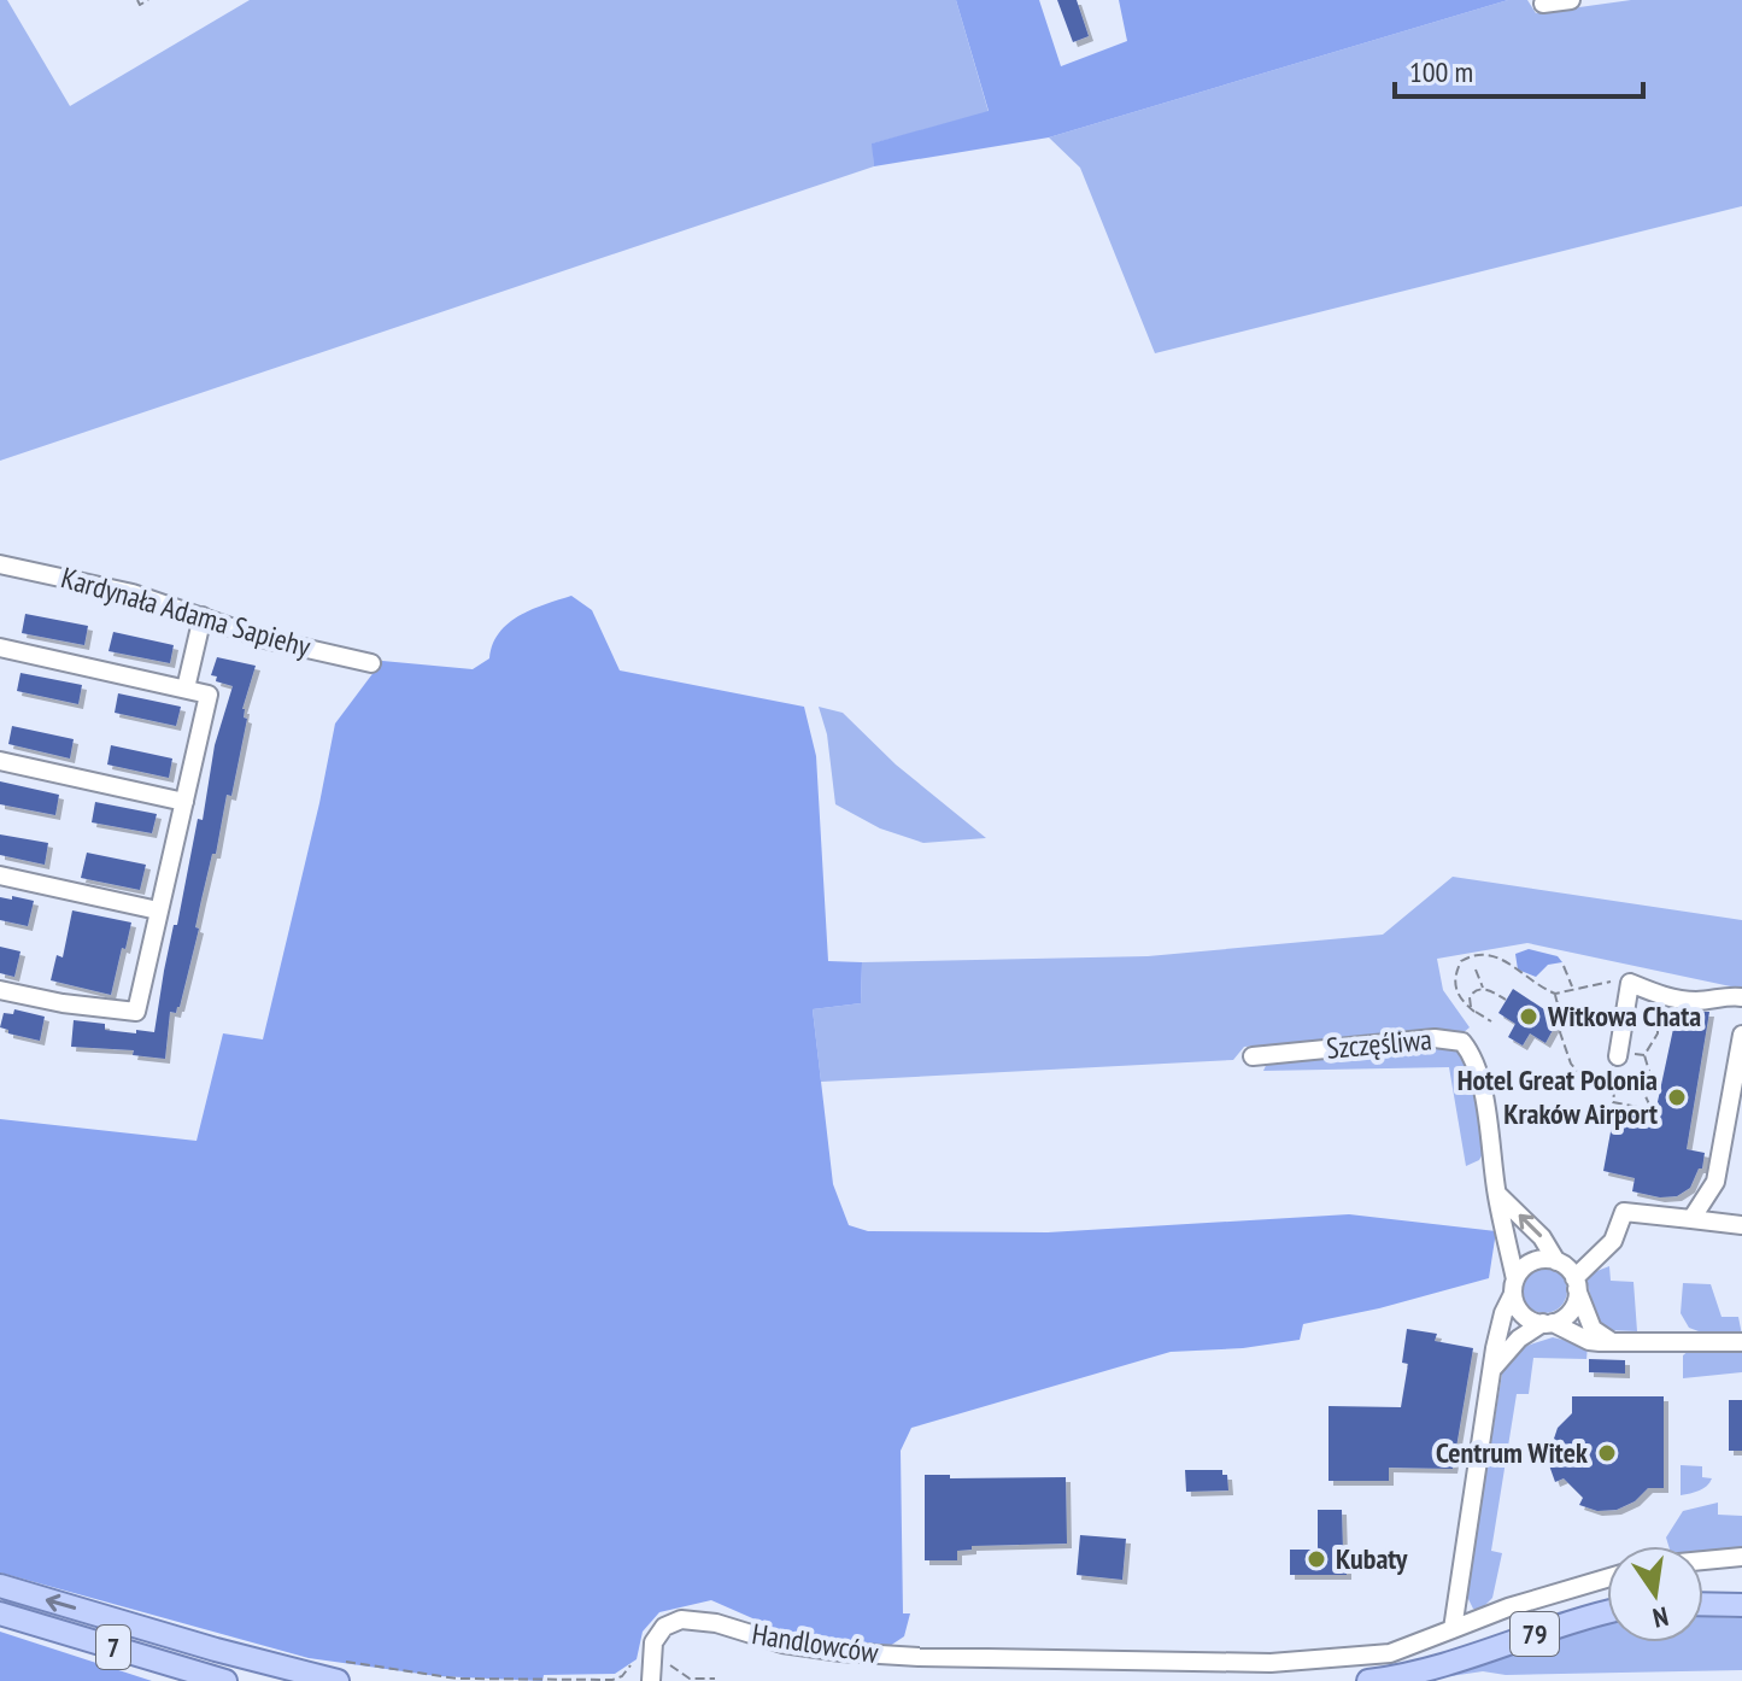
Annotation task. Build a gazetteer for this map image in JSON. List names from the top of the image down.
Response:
{
  "streets": {
    "main road": ["79", "7"],
    "street": ["Kardynała Adama Sapiehy", "Szczęśliwa", "Handlowców"]
  },
  "places": [
    "Witkowa Chata",
    "Hotel Great Polonia Kraków Airport",
    "Centrum Witek",
    "Kubaty"
  ],
  "scale_bar": "100 m",
  "north": "bottom"
}
